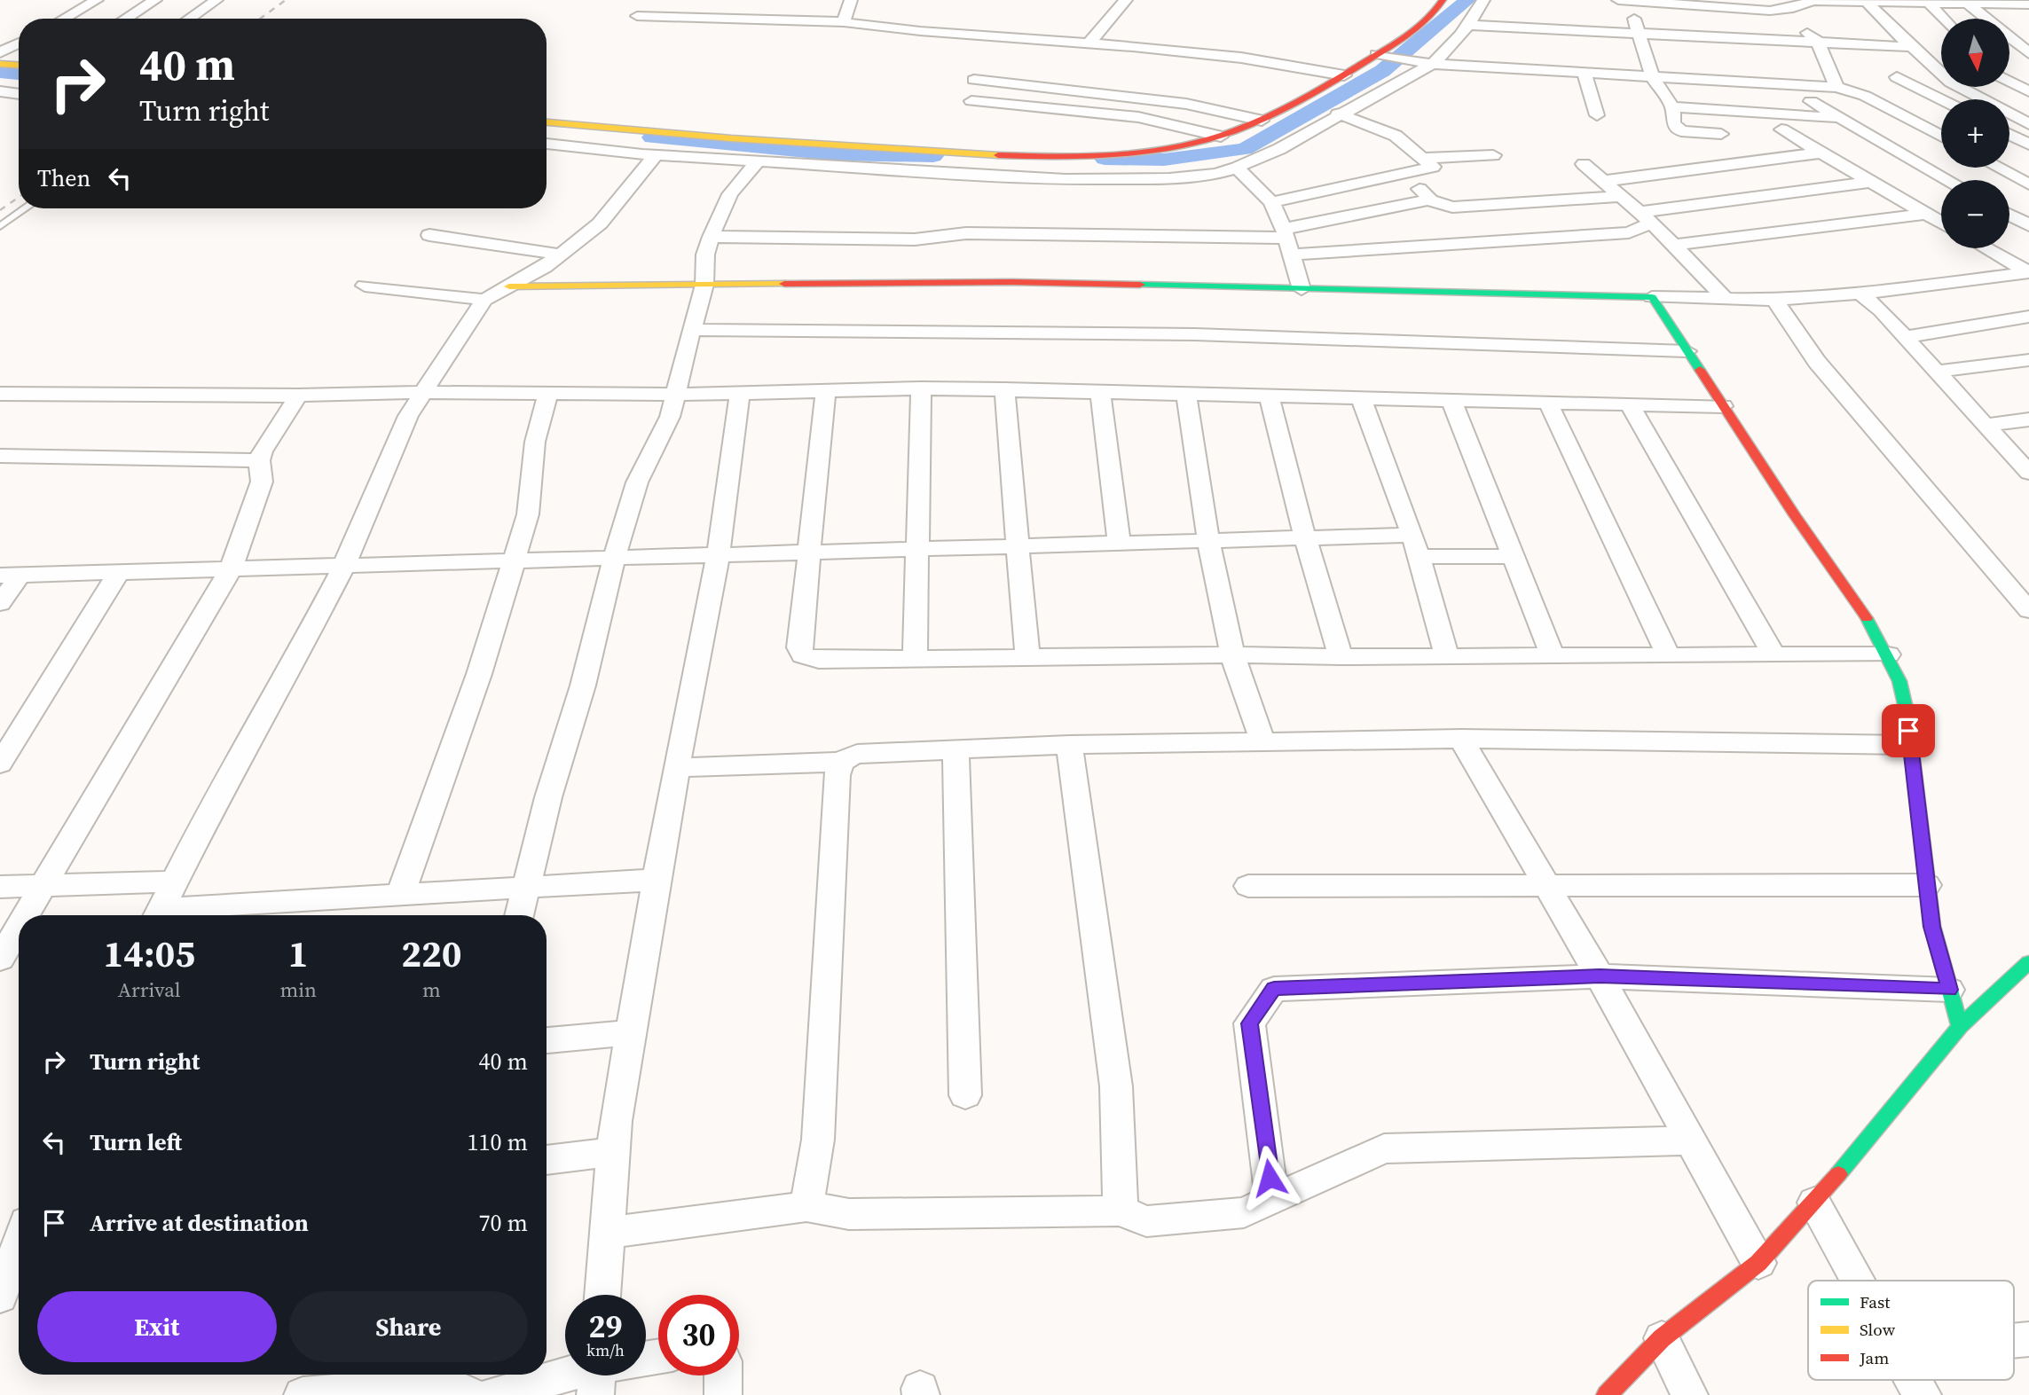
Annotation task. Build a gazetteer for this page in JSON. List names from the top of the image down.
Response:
{
  "legend": ["Fast", "Slow", "Jam"],
  "north": "bottom",
  "page": {
    "map_buttons": ["+", "−"],
    "turn": ["40 m", "Turn right"],
    "then": "Then",
    "eta": [
      "14:05",
      "Arrival",
      "1",
      "min",
      "220",
      "m"
    ],
    "list": [
      {
        "name": "Turn right",
        "value": "40 m"
      },
      {
        "name": "Turn left",
        "value": "110 m"
      },
      {
        "name": "Arrive at destination",
        "value": "70 m"
      }
    ],
    "buttons": ["Exit", "Share"],
    "speed": "29 km/h",
    "limit": "30"
  }
}
